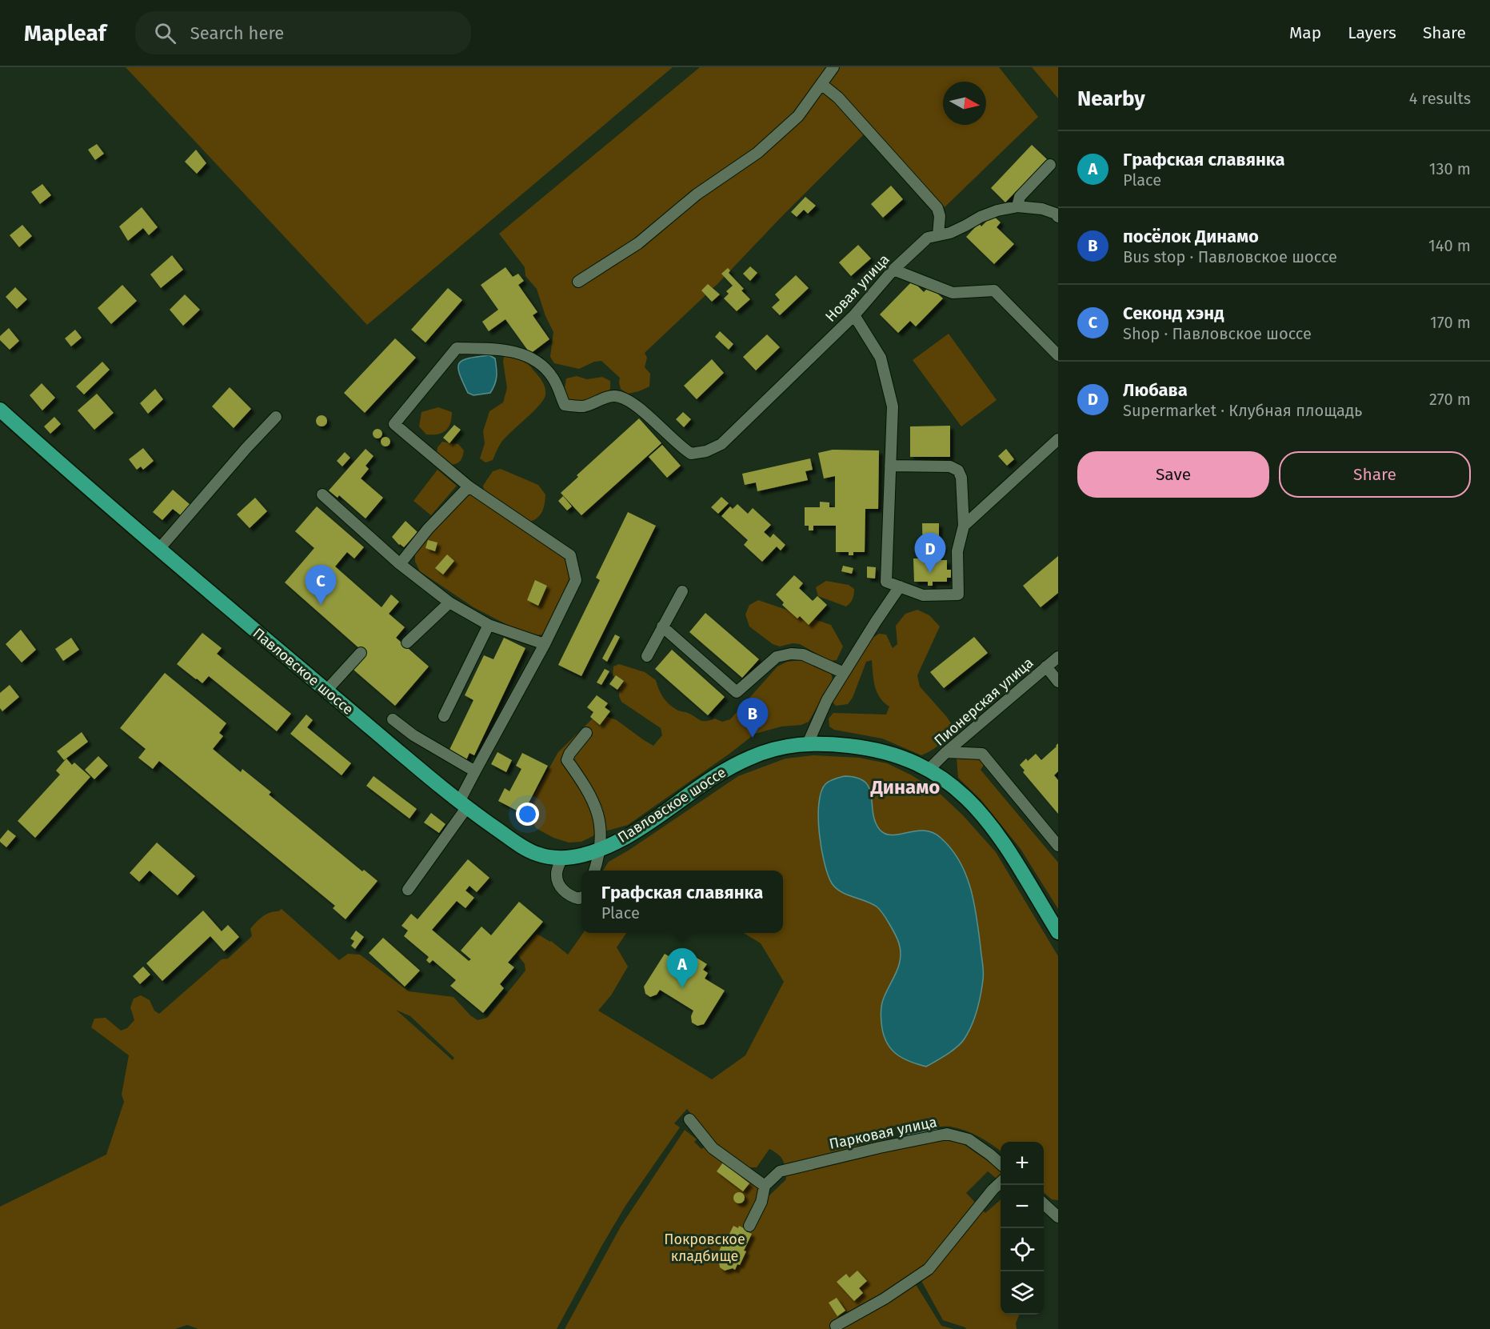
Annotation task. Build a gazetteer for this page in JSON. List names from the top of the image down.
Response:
{
  "streets": {
    "main road": ["Павловское шоссе"],
    "street": ["Новая улица", "Пионерская улица", "Парковая улица"]
  },
  "crossings": [
    ["Павловское шоссе", "Пионерская улица"]
  ],
  "districts": ["Динамо"],
  "parks": ["Покровское кладбище"],
  "north": "right",
  "page": {
    "header": "Mapleaf",
    "search": "Search here",
    "nav": ["Map", "Layers", "Share"],
    "heading": ["Nearby", "4 results"],
    "list": [
      {
        "mark": "A",
        "name": "Графская славянка",
        "note": "Place",
        "value": "130 m"
      },
      {
        "mark": "B",
        "name": "посёлок Динамо",
        "note": "Bus stop · Павловское шоссе",
        "value": "140 m"
      },
      {
        "mark": "C",
        "name": "Секонд хэнд",
        "note": "Shop · Павловское шоссе",
        "value": "170 m"
      },
      {
        "mark": "D",
        "name": "Любава",
        "note": "Supermarket · Клубная площадь",
        "value": "270 m"
      }
    ],
    "buttons": ["Save", "Share"],
    "pins": [
      "D",
      "C",
      "B",
      "A"
    ],
    "popup": ["Графская славянка", "Place"],
    "map_buttons": ["+", "−"]
  }
}
